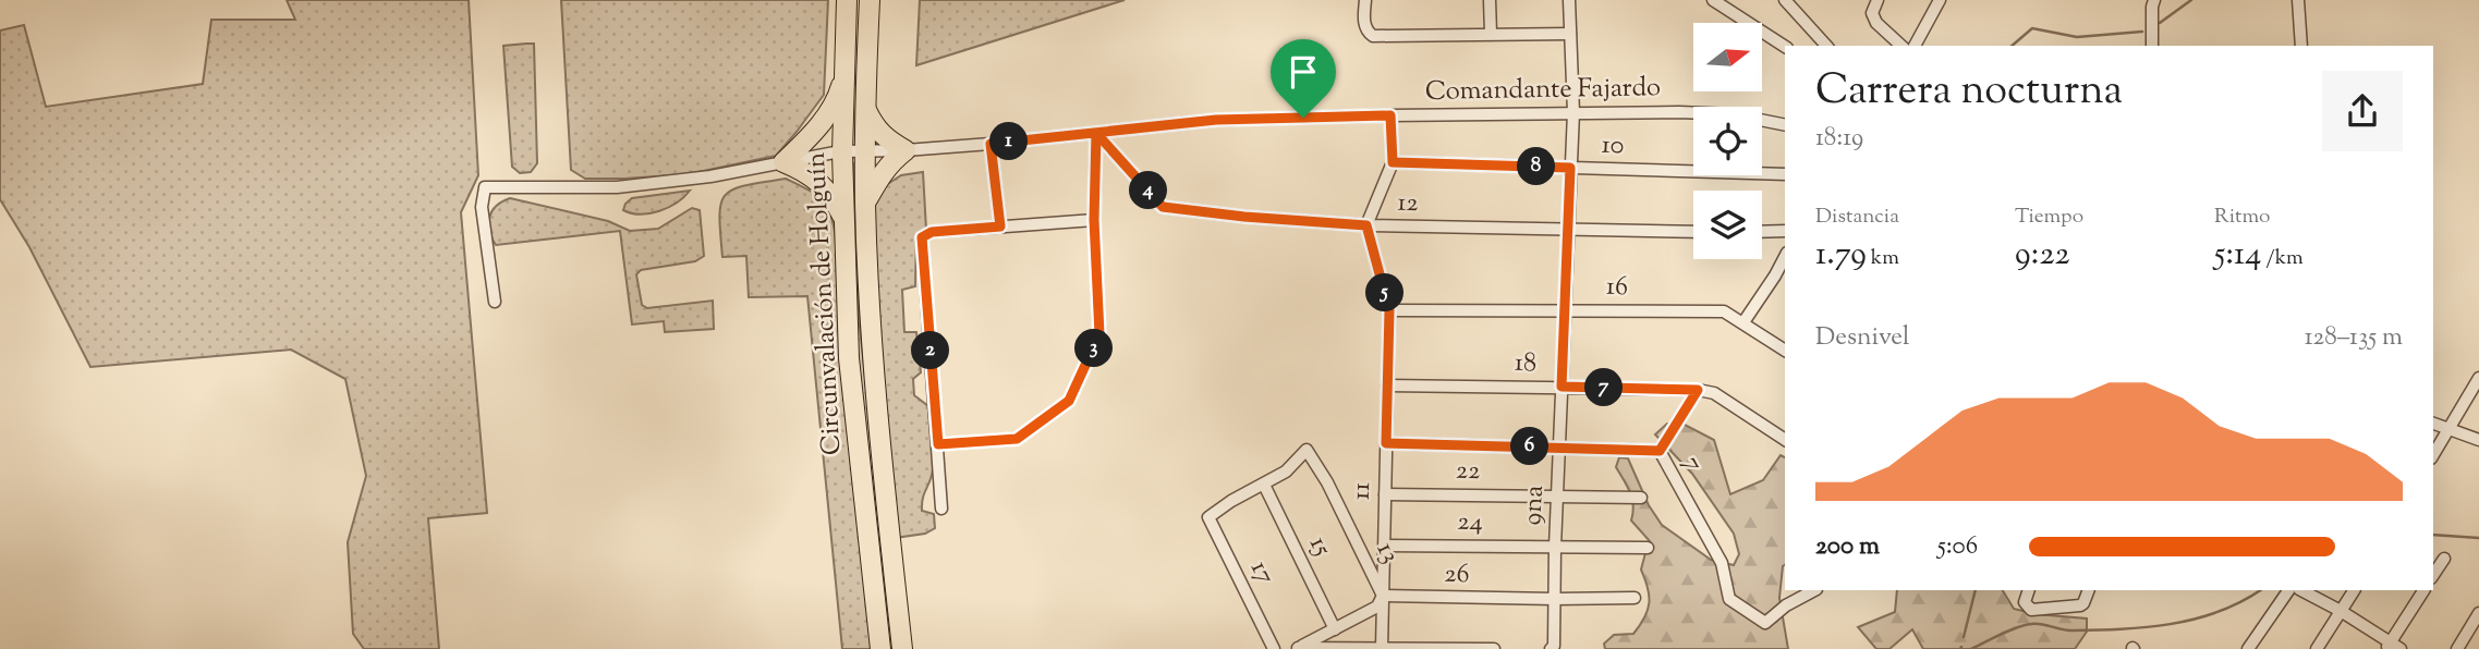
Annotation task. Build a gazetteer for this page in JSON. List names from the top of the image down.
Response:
{
  "streets": {
    "highway": ["Circunvalación de Holguín"],
    "street": [
      "Comandante Fajardo",
      "10",
      "12",
      "16",
      "18",
      "7",
      "22",
      "11",
      "9na",
      "24",
      "15",
      "13",
      "17",
      "26"
    ]
  },
  "crossings": [
    ["Comandante Fajardo", "12"],
    ["Comandante Fajardo", "Circunvalación de Holguín"],
    ["Comandante Fajardo", "9na"],
    ["10", "9na"],
    ["12", "11"],
    ["12", "9na"],
    ["16", "11"],
    ["16", "9na"],
    ["18", "7"],
    ["18", "11"],
    ["18", "9na"],
    ["22", "11"],
    ["22", "9na"],
    ["11", "24"],
    ["11", "13"],
    ["11", "26"],
    ["9na", "24"],
    ["9na", "26"],
    ["15", "13"],
    ["15", "17"],
    ["13", "17"],
    ["13", "26"]
  ],
  "north": "right",
  "page": {
    "heading": ["Carrera nocturna", "18:19"],
    "pins": [
      "1",
      "8",
      "4",
      "5",
      "3",
      "2",
      "7",
      "6"
    ],
    "stats": [
      ["Distancia", "1.79 km"],
      ["Tiempo", "9:22"],
      ["Ritmo", "5:14 /km"]
    ],
    "chart": ["Desnivel", "128–135 m"],
    "list": [
      {
        "name": "200 m",
        "note": "5:06"
      }
    ]
  }
}
